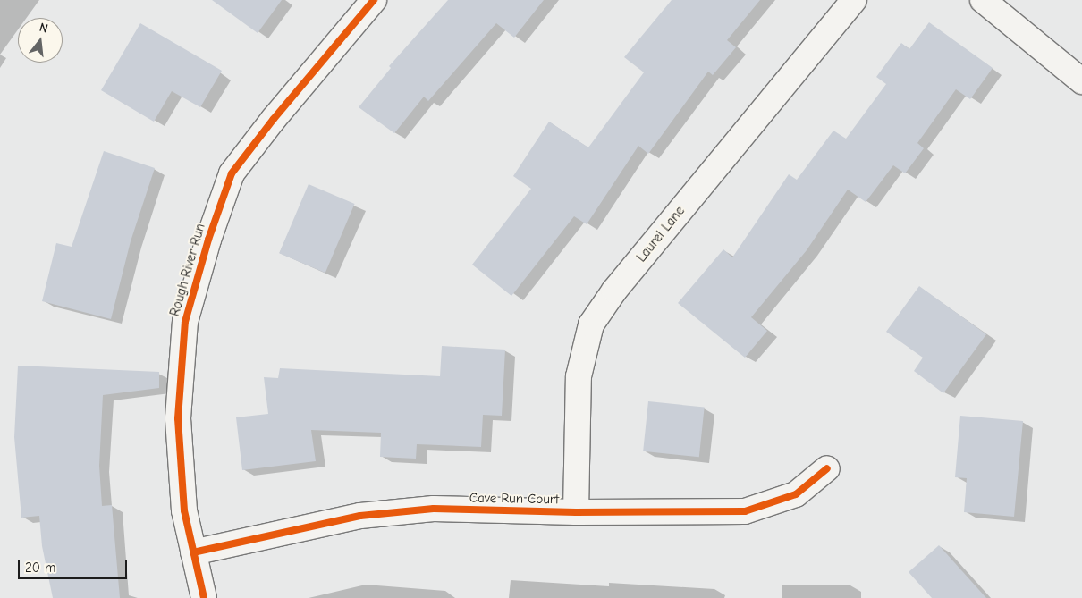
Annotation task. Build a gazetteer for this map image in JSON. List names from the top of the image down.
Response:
{
  "streets": {
    "street": ["Laurel Lane", "Rough River Run", "Cave Run Court"]
  },
  "crossings": [
    ["Laurel Lane", "Cave Run Court"],
    ["Rough River Run", "Cave Run Court"]
  ],
  "scale_bar": "20 m",
  "north": "top"
}
